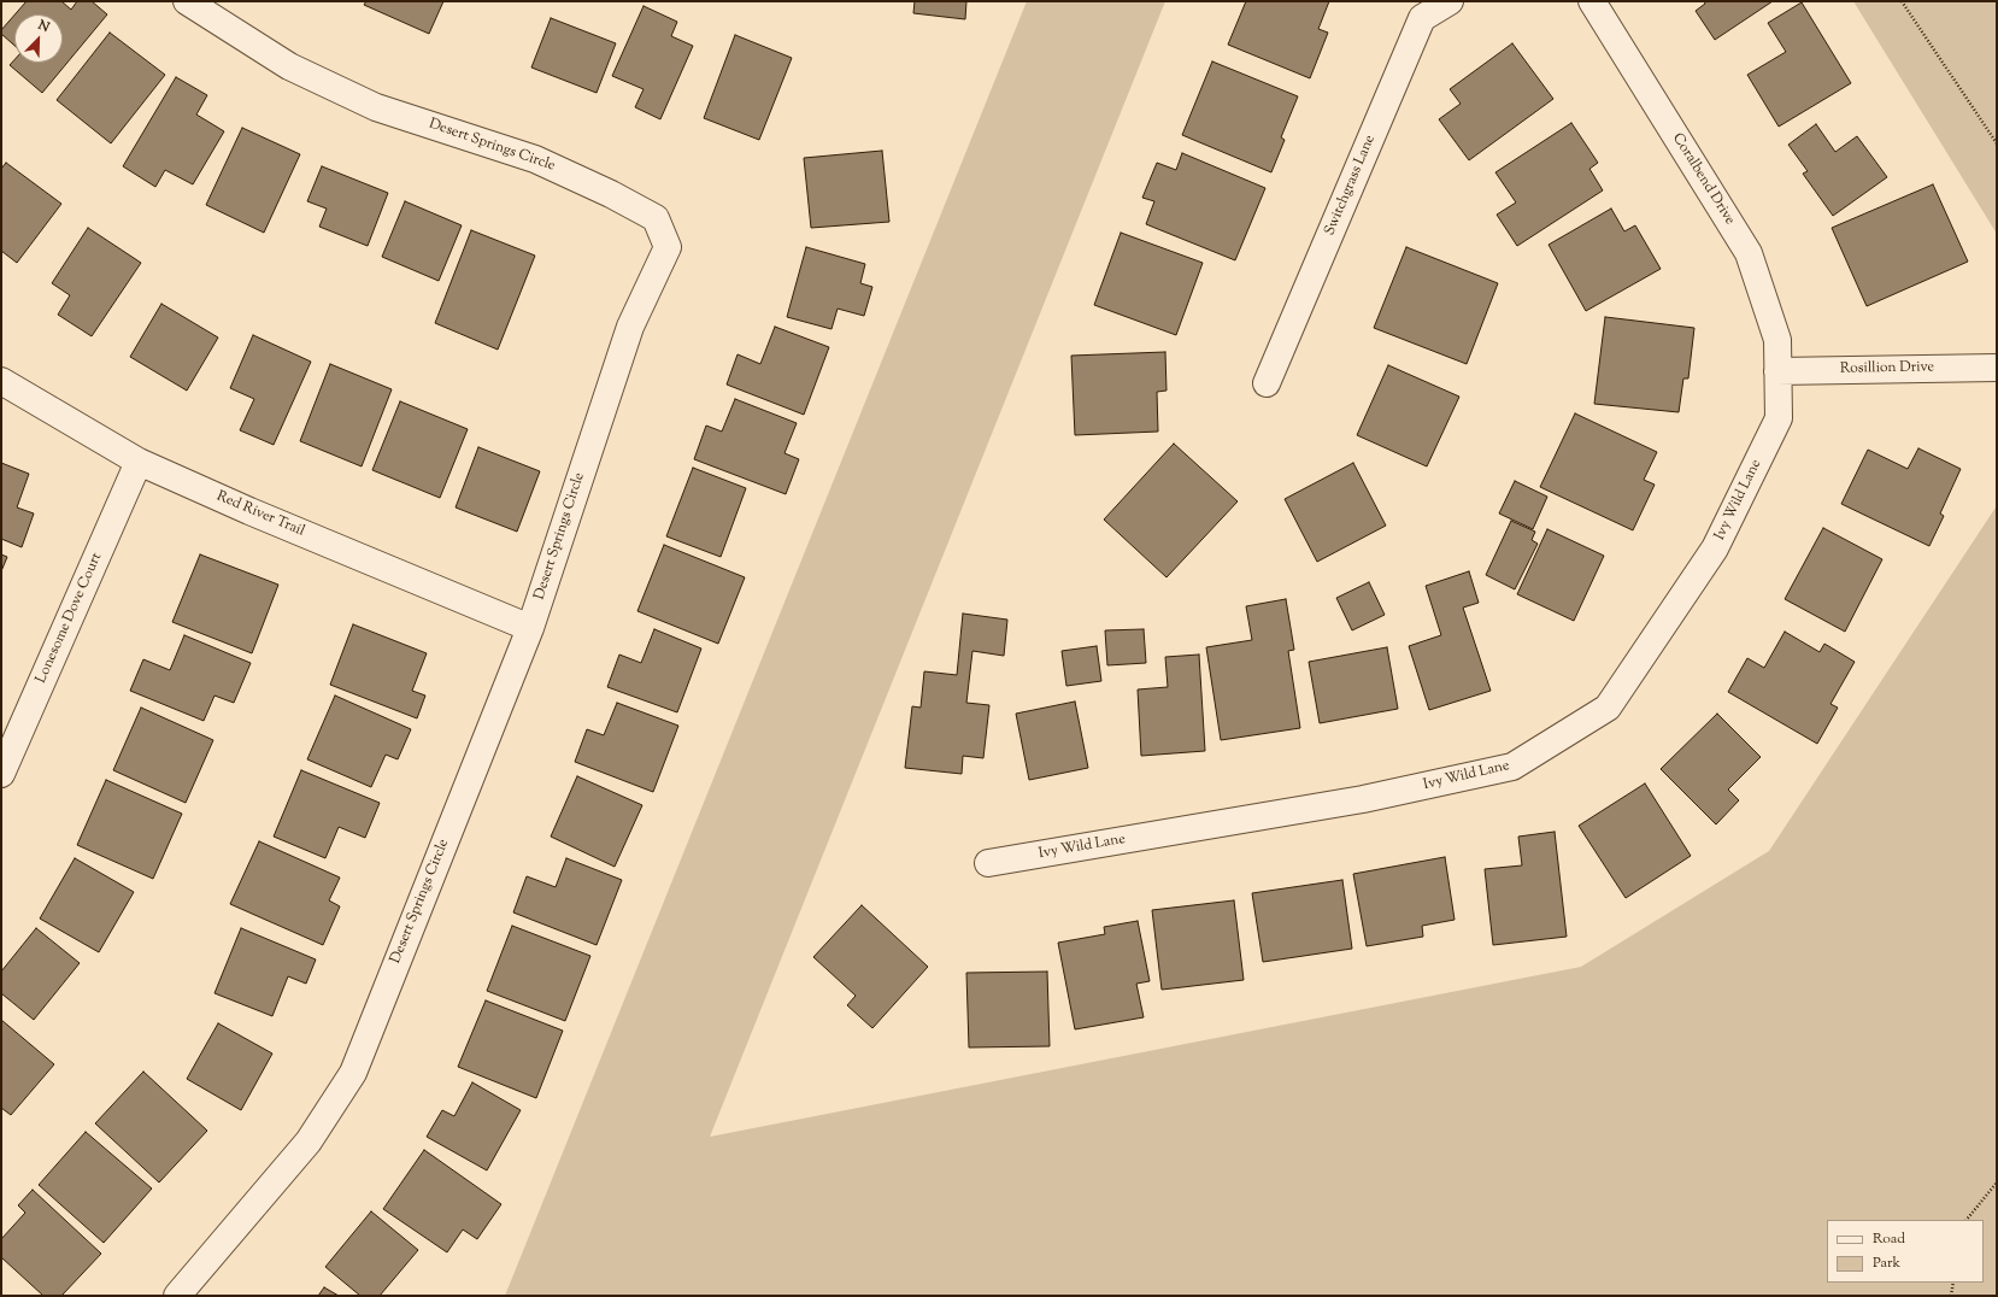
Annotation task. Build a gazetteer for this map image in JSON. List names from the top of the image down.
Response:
{
  "streets": {
    "street": [
      "Desert Springs Circle",
      "Coralbend Drive",
      "Switchgrass Lane",
      "Rosillion Drive",
      "Ivy Wild Lane",
      "Red River Trail",
      "Lonesome Dove Court"
    ]
  },
  "crossings": [
    ["Desert Springs Circle", "Red River Trail"],
    ["Coralbend Drive", "Rosillion Drive"],
    ["Coralbend Drive", "Ivy Wild Lane"],
    ["Rosillion Drive", "Ivy Wild Lane"],
    ["Red River Trail", "Lonesome Dove Court"]
  ],
  "legend": ["Road", "Park"],
  "north": "top right"
}
